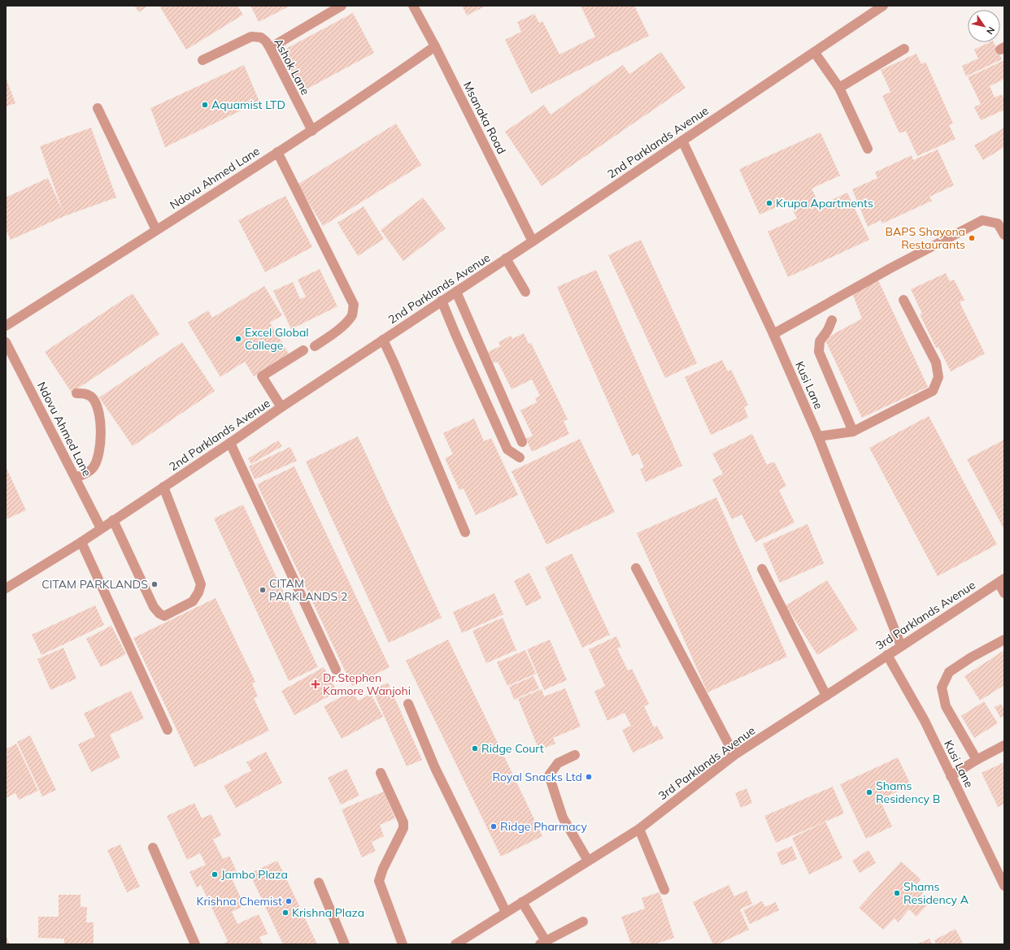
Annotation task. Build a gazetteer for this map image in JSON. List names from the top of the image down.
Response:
{
  "streets": {
    "street": [
      "Ashok Lane",
      "Msanaka Road",
      "2nd Parklands Avenue",
      "Ndovu Ahmed Lane",
      "Kusi Lane",
      "3rd Parklands Avenue"
    ]
  },
  "crossings": [
    ["Ashok Lane", "Ndovu Ahmed Lane"],
    ["Msanaka Road", "2nd Parklands Avenue"],
    ["Msanaka Road", "Ndovu Ahmed Lane"],
    ["2nd Parklands Avenue", "Ndovu Ahmed Lane"],
    ["2nd Parklands Avenue", "Kusi Lane"],
    ["Kusi Lane", "3rd Parklands Avenue"]
  ],
  "places": {
    "other": [
      "Aquamist LTD",
      "Krupa Apartments",
      "BAPS Shayona Restaurants",
      "Excel Global College",
      "CITAM PARKLANDS",
      "CITAM PARKLANDS 2",
      "Ridge Court",
      "Royal Snacks Ltd",
      "Shams Residency B",
      "Ridge Pharmacy",
      "Jambo Plaza",
      "Shams Residency A",
      "Krishna Chemist",
      "Krishna Plaza"
    ],
    "health": ["Dr.Stephen Kamore Wanjohi"]
  },
  "north": "bottom right"
}
